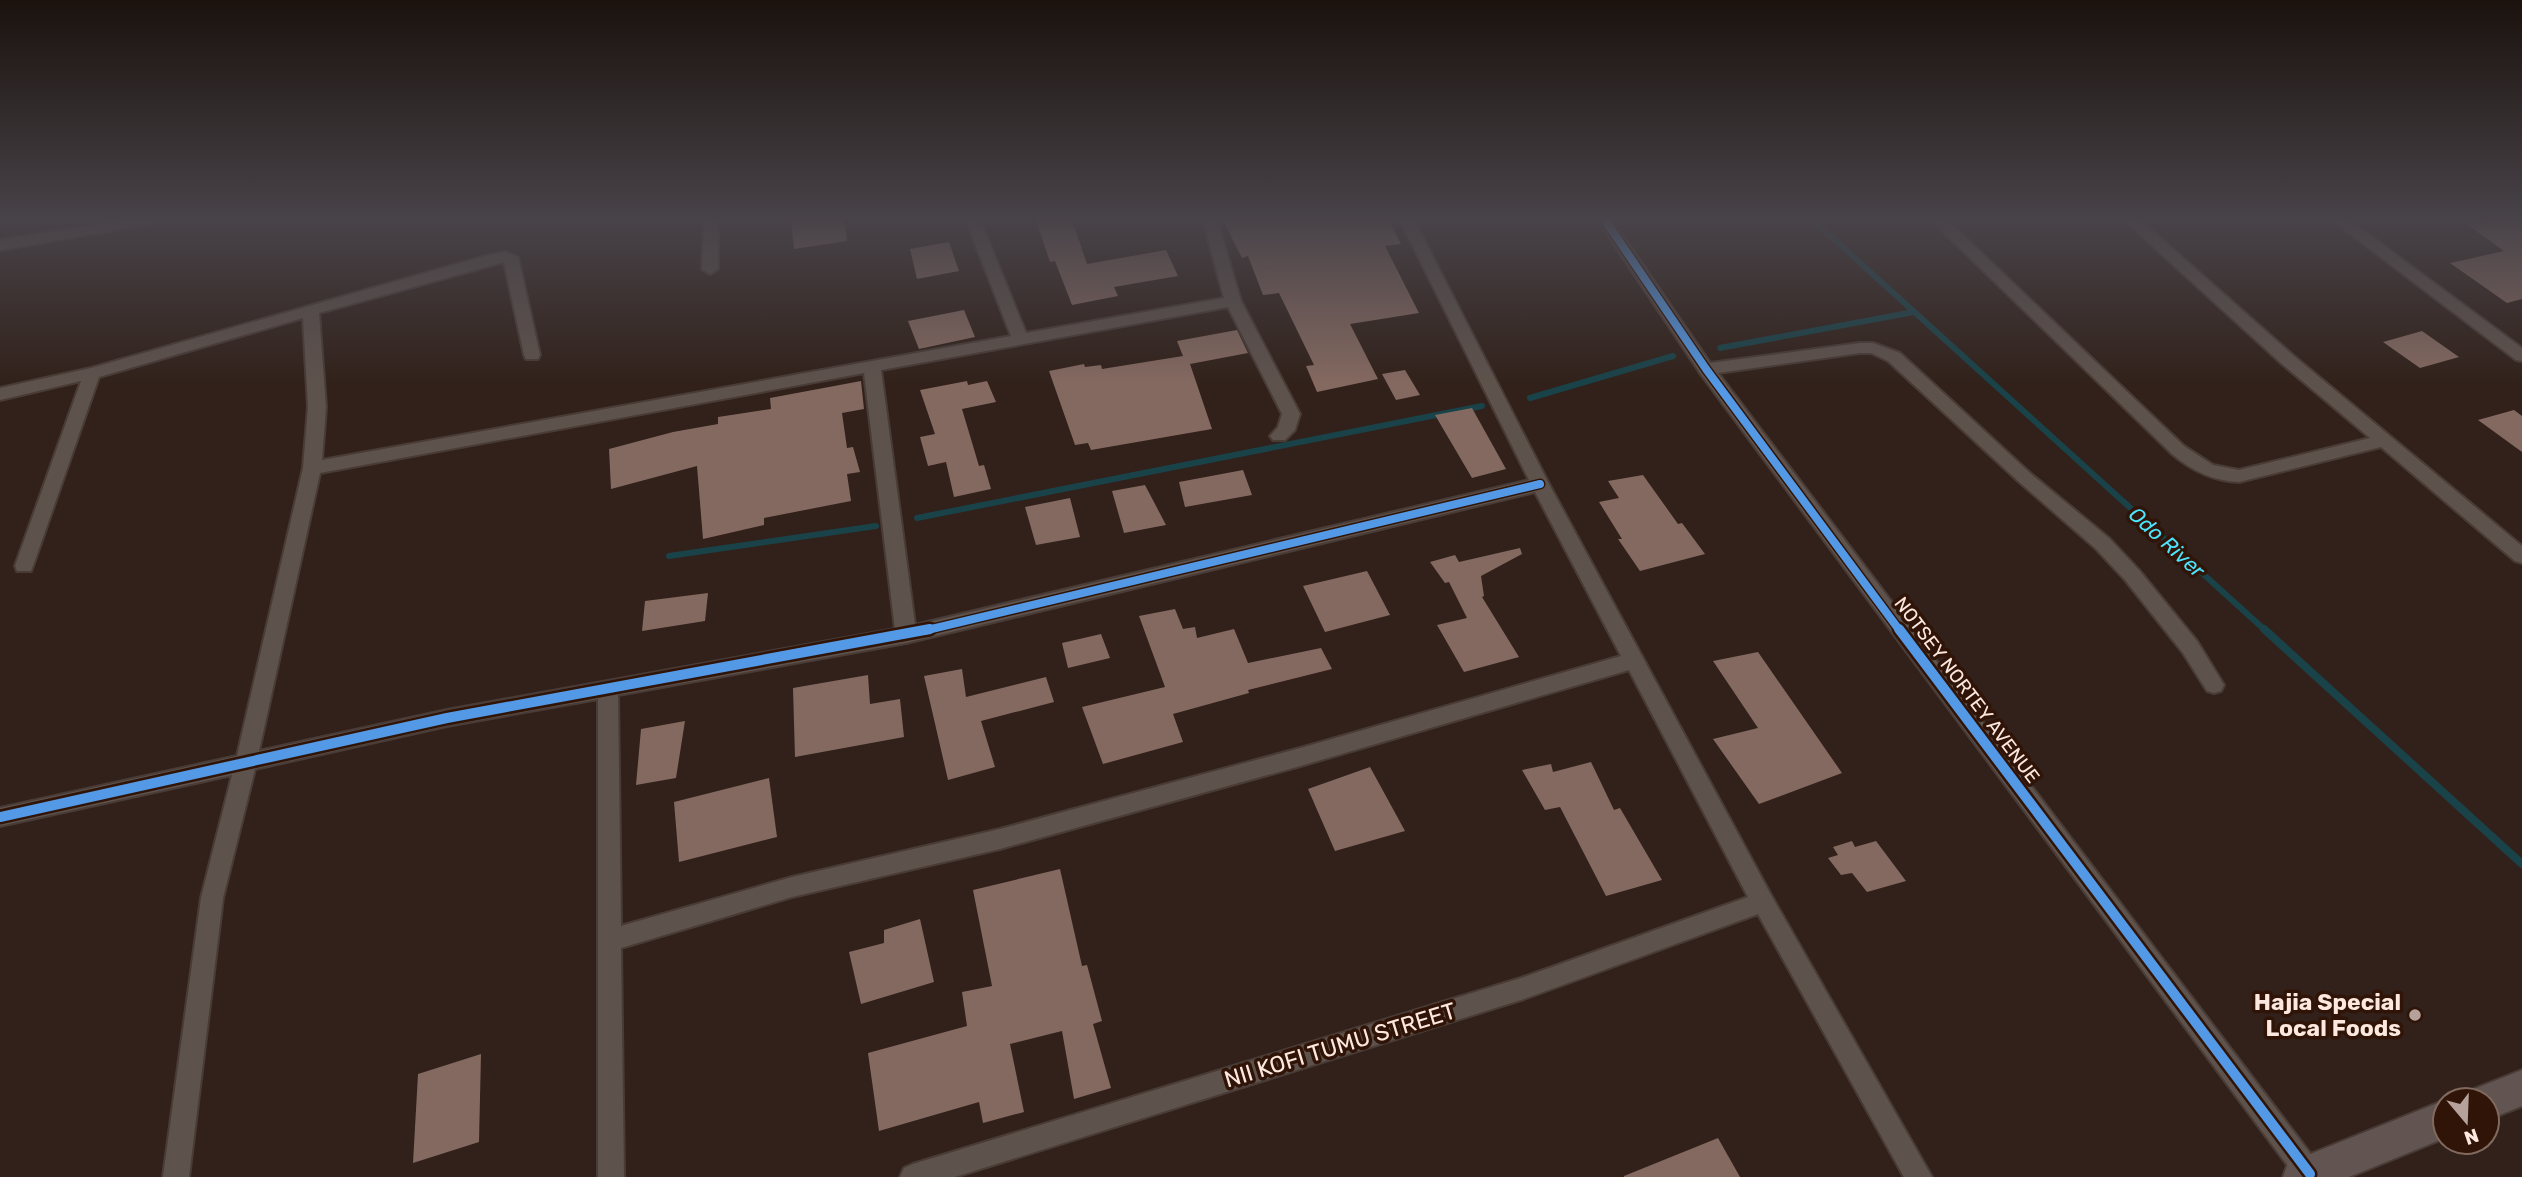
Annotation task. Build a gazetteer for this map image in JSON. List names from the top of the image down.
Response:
{
  "streets": {
    "street": ["NOTSEY NORTEY AVENUE", "NII KOFI TUMU STREET"]
  },
  "water": ["Odo River"],
  "places": ["Hajia Special Local Foods"],
  "north": "bottom"
}
